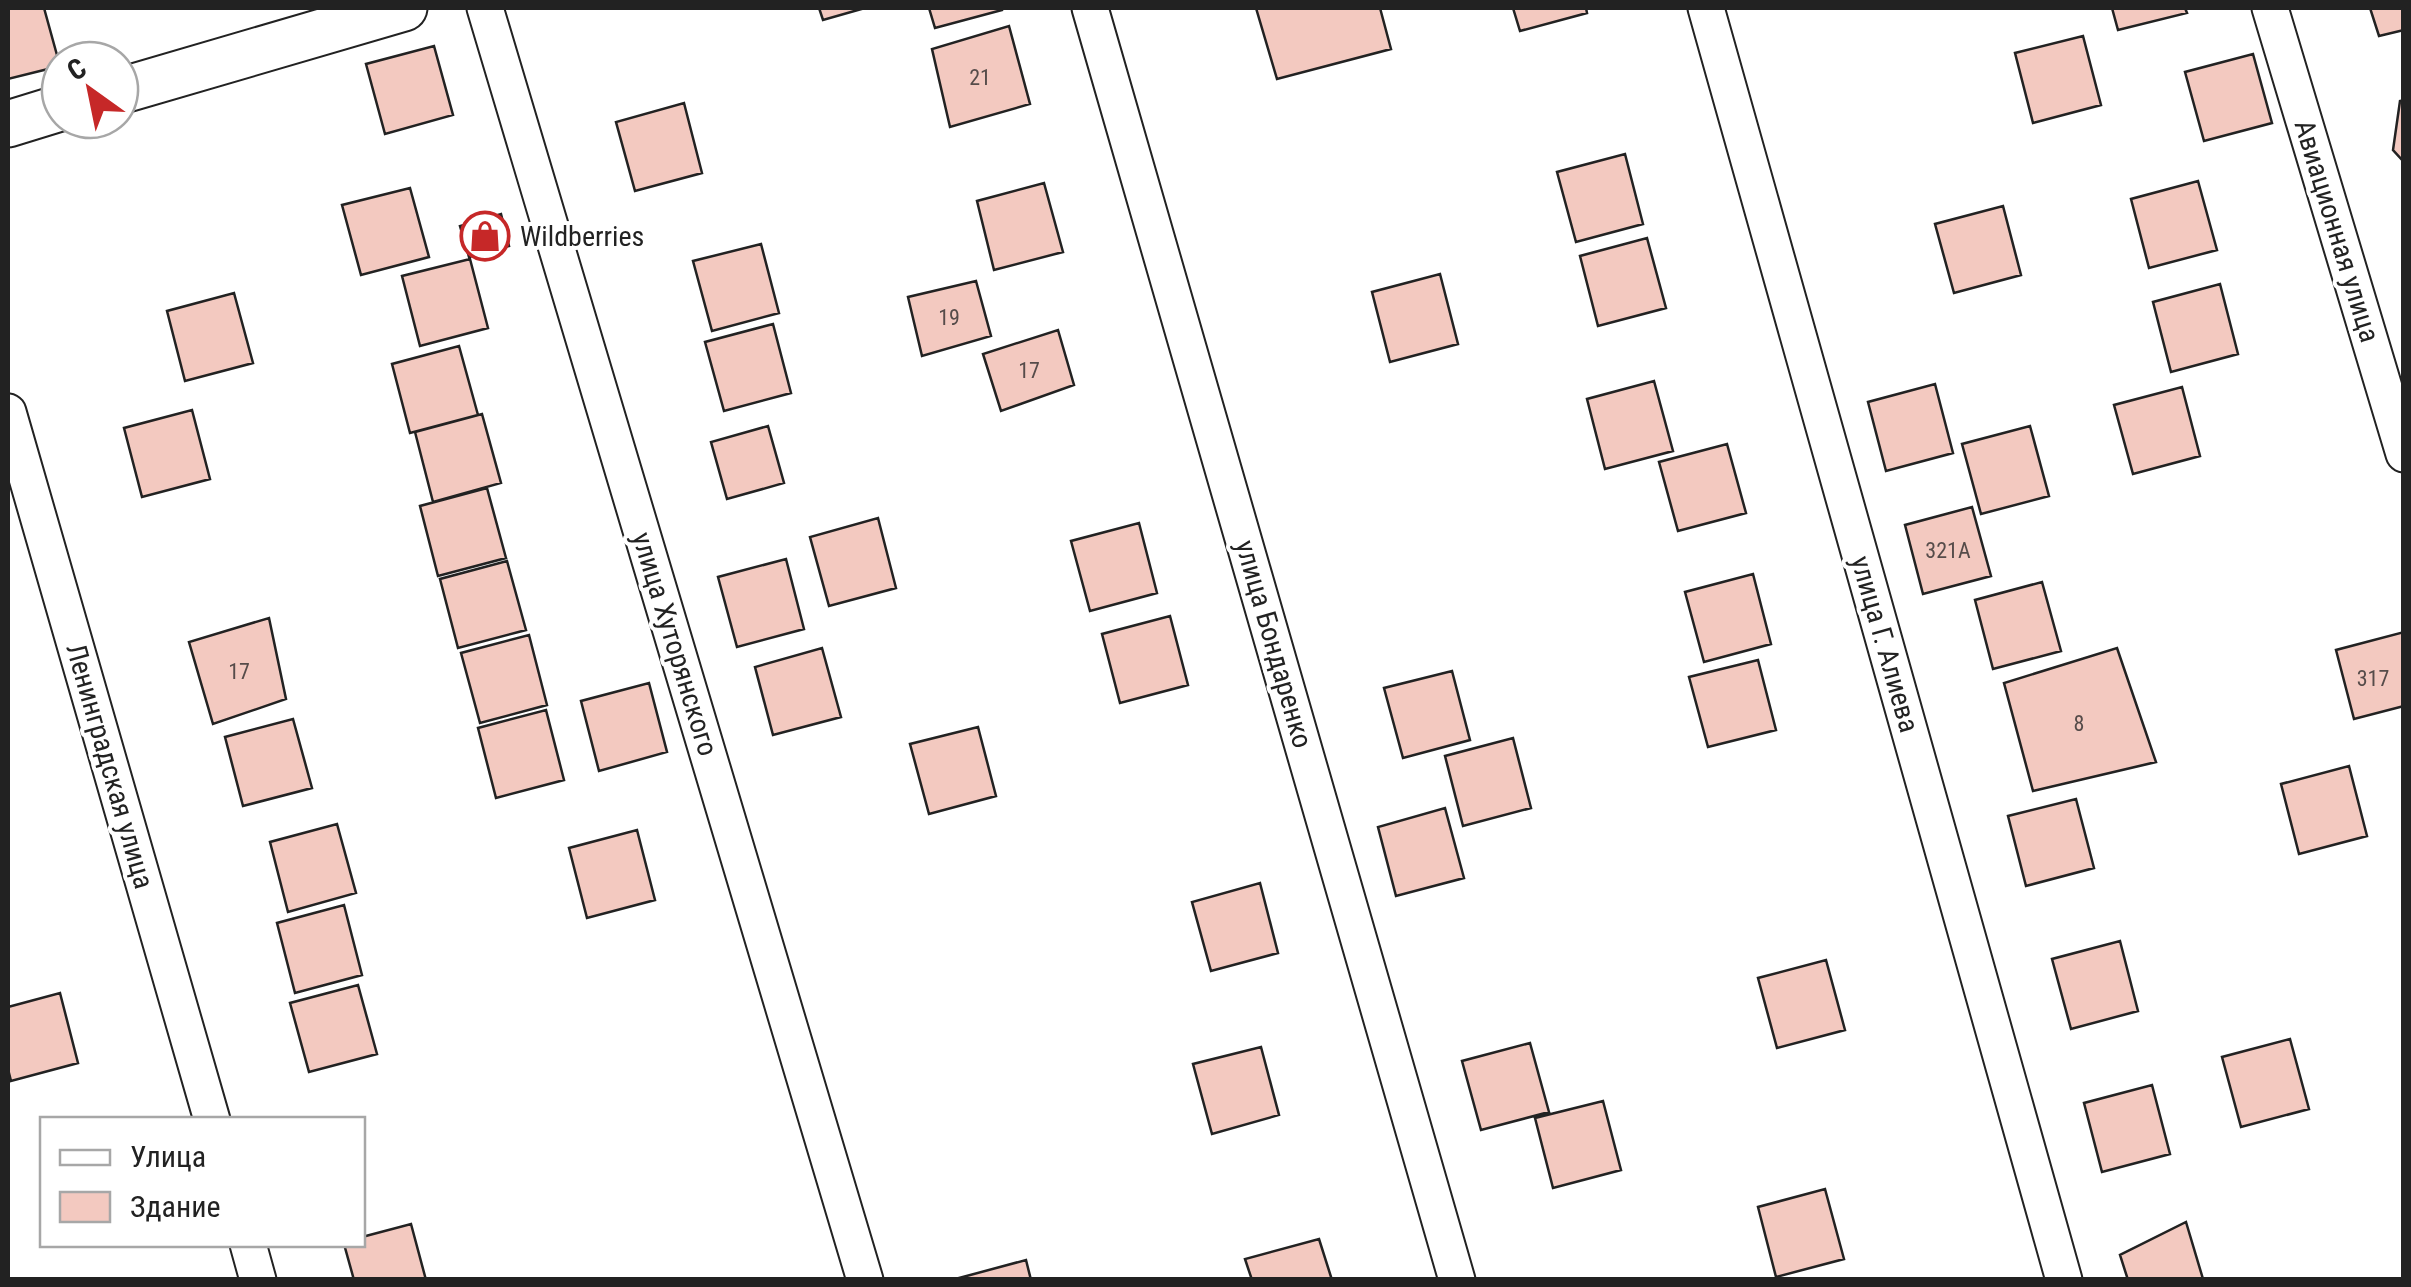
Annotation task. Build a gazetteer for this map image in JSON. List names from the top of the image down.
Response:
{
  "streets": {
    "street": [
      "Авиационная улица",
      "улица Хуторянского",
      "улица Бондаренко",
      "улица Г. Алиева",
      "Ленинградская улица"
    ]
  },
  "places": {
    "shop": ["Wildberries"]
  },
  "house_numbers": [
    "21",
    "19",
    "17",
    "321А",
    "17",
    "317",
    "8"
  ],
  "legend": ["Улица", "Здание"],
  "north": "top left"
}
